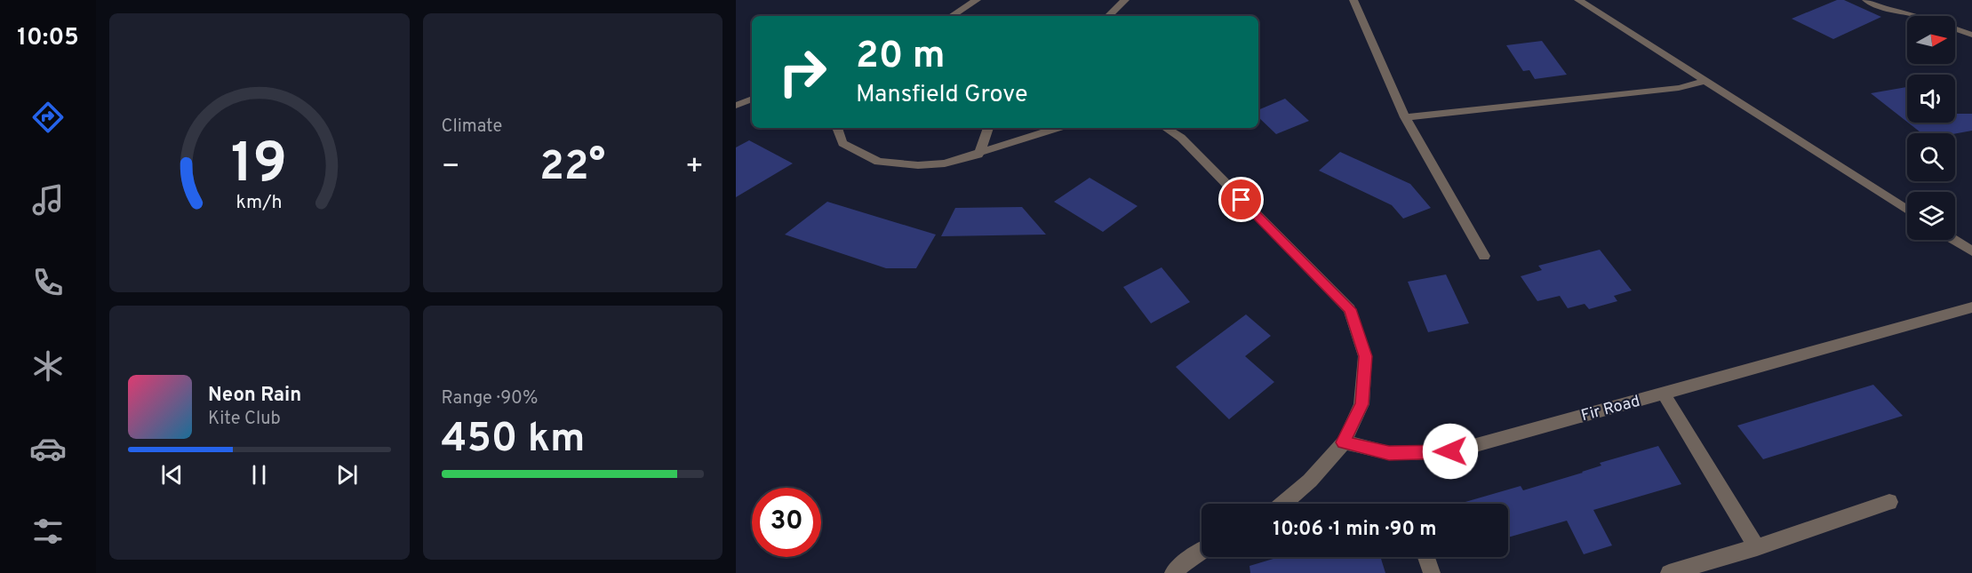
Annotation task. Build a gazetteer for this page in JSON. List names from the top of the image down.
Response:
{
  "streets": {
    "street": ["Fir Road"]
  },
  "north": "right",
  "page": {
    "tabs": "10:05",
    "tile": [
      "Climate",
      ["Range · 90%", "450 km"]
    ],
    "turn": ["20 m", "Mansfield Grove"],
    "heat": ["−", "22°", "+"],
    "song": ["Neon Rain", "Kite Club"],
    "limit": "30",
    "trip": "10:06 · 1 min · 90 m",
    "gauge": ["19", "km/h"]
  }
}
